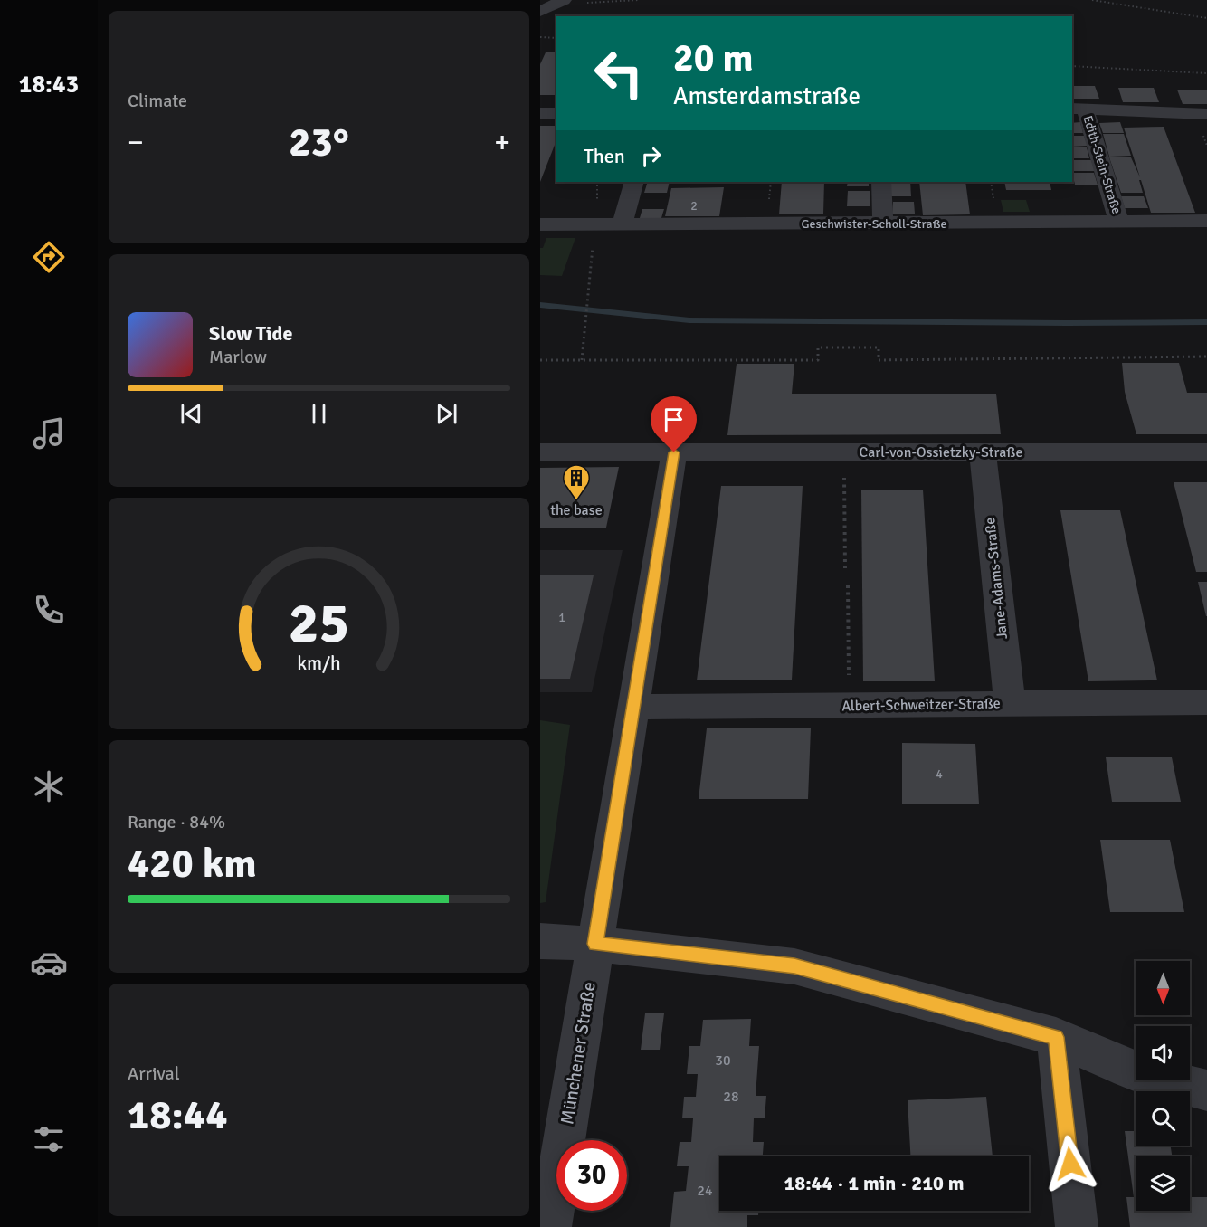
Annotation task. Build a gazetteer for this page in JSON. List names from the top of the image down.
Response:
{
  "streets": {
    "street": [
      "Edith-Stein-Straße",
      "Geschwister-Scholl-Straße",
      "Carl-von-Ossietzky-Straße",
      "Jane-Adams-Straße",
      "Albert-Schweitzer-Straße",
      "Münchener Straße"
    ]
  },
  "crossings": [
    ["Edith-Stein-Straße", "Geschwister-Scholl-Straße"],
    ["Carl-von-Ossietzky-Straße", "Jane-Adams-Straße"],
    ["Carl-von-Ossietzky-Straße", "Münchener Straße"],
    ["Jane-Adams-Straße", "Albert-Schweitzer-Straße"],
    ["Albert-Schweitzer-Straße", "Münchener Straße"]
  ],
  "places": {
    "building": ["the base"]
  },
  "house_numbers": [
    "2",
    "1",
    "4",
    "30",
    "28",
    "24"
  ],
  "north": "bottom",
  "page": {
    "tabs": "18:43",
    "tile": [
      "Climate",
      ["Range · 84%", "420 km"],
      ["Arrival", "18:44"]
    ],
    "turn": ["20 m", "Amsterdamstraße"],
    "heat": ["−", "23°", "+"],
    "then": "Then",
    "song": ["Slow Tide", "Marlow"],
    "limit": "30",
    "trip": "18:44 · 1 min · 210 m",
    "gauge": ["25", "km/h"]
  }
}
